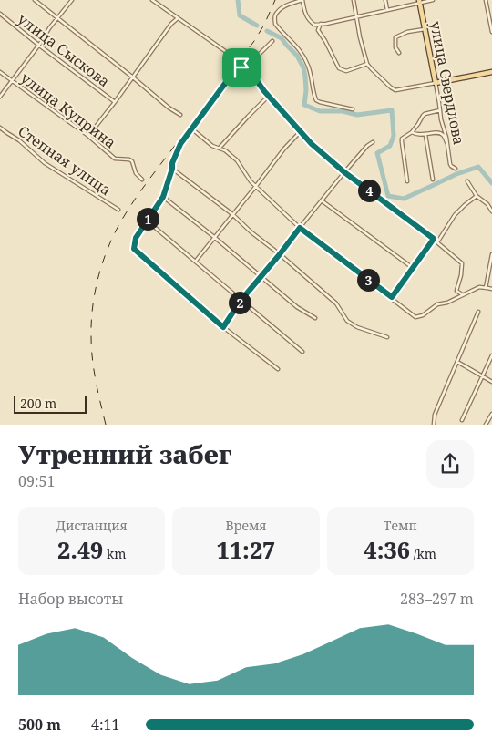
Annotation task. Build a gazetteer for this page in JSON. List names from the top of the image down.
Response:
{
  "streets": {
    "main road": ["улица Свердлова"],
    "street": ["улица Сыскова", "улица Куприна", "Степная улица"]
  },
  "scale_bar": "200 m",
  "page": {
    "pins": [
      "4",
      "1",
      "3",
      "2"
    ],
    "scale": "200 m",
    "heading": ["Утренний забег", "09:51"],
    "stats": [
      ["Дистанция", "2.49 km"],
      ["Время", "11:27"],
      ["Темп", "4:36 /km"]
    ],
    "chart": ["Набор высоты", "283–297 m"],
    "list": [
      {
        "name": "500 m",
        "note": "4:11"
      }
    ]
  }
}
